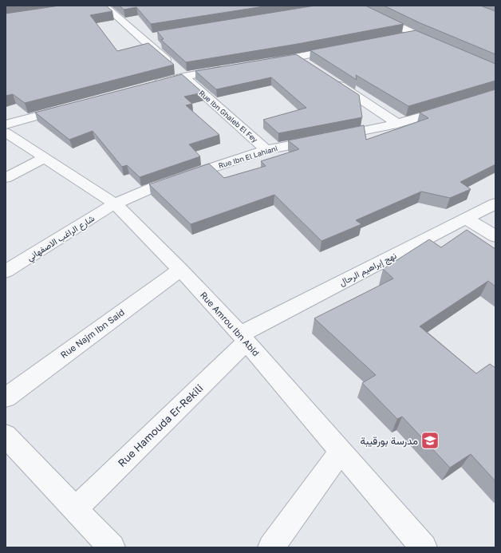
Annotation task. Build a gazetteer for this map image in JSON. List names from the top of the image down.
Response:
{
  "streets": {
    "street": [
      "Rue Ibn Ghaleb El Fey",
      "Rue Ibn El Lahiani",
      "شارع الراغب الاصفهاني",
      "نهج إبراهيم الرحال",
      "Rue Amrou Ibn Abid",
      "Rue Najm Ibn Said",
      "Rue Hamouda Er-Rekili"
    ]
  },
  "crossings": [
    ["Rue Ibn Ghaleb El Fey", "Rue Ibn El Lahiani"],
    ["Rue Ibn El Lahiani", "شارع الراغب الاصفهاني"],
    ["Rue Ibn El Lahiani", "Rue Amrou Ibn Abid"],
    ["شارع الراغب الاصفهاني", "Rue Amrou Ibn Abid"],
    ["نهج إبراهيم الرحال", "Rue Amrou Ibn Abid"],
    ["نهج إبراهيم الرحال", "Rue Hamouda Er-Rekili"],
    ["Rue Amrou Ibn Abid", "Rue Najm Ibn Said"],
    ["Rue Amrou Ibn Abid", "Rue Hamouda Er-Rekili"]
  ],
  "places": {
    "school or university": ["مدرسة بورقيبة"]
  }
}
